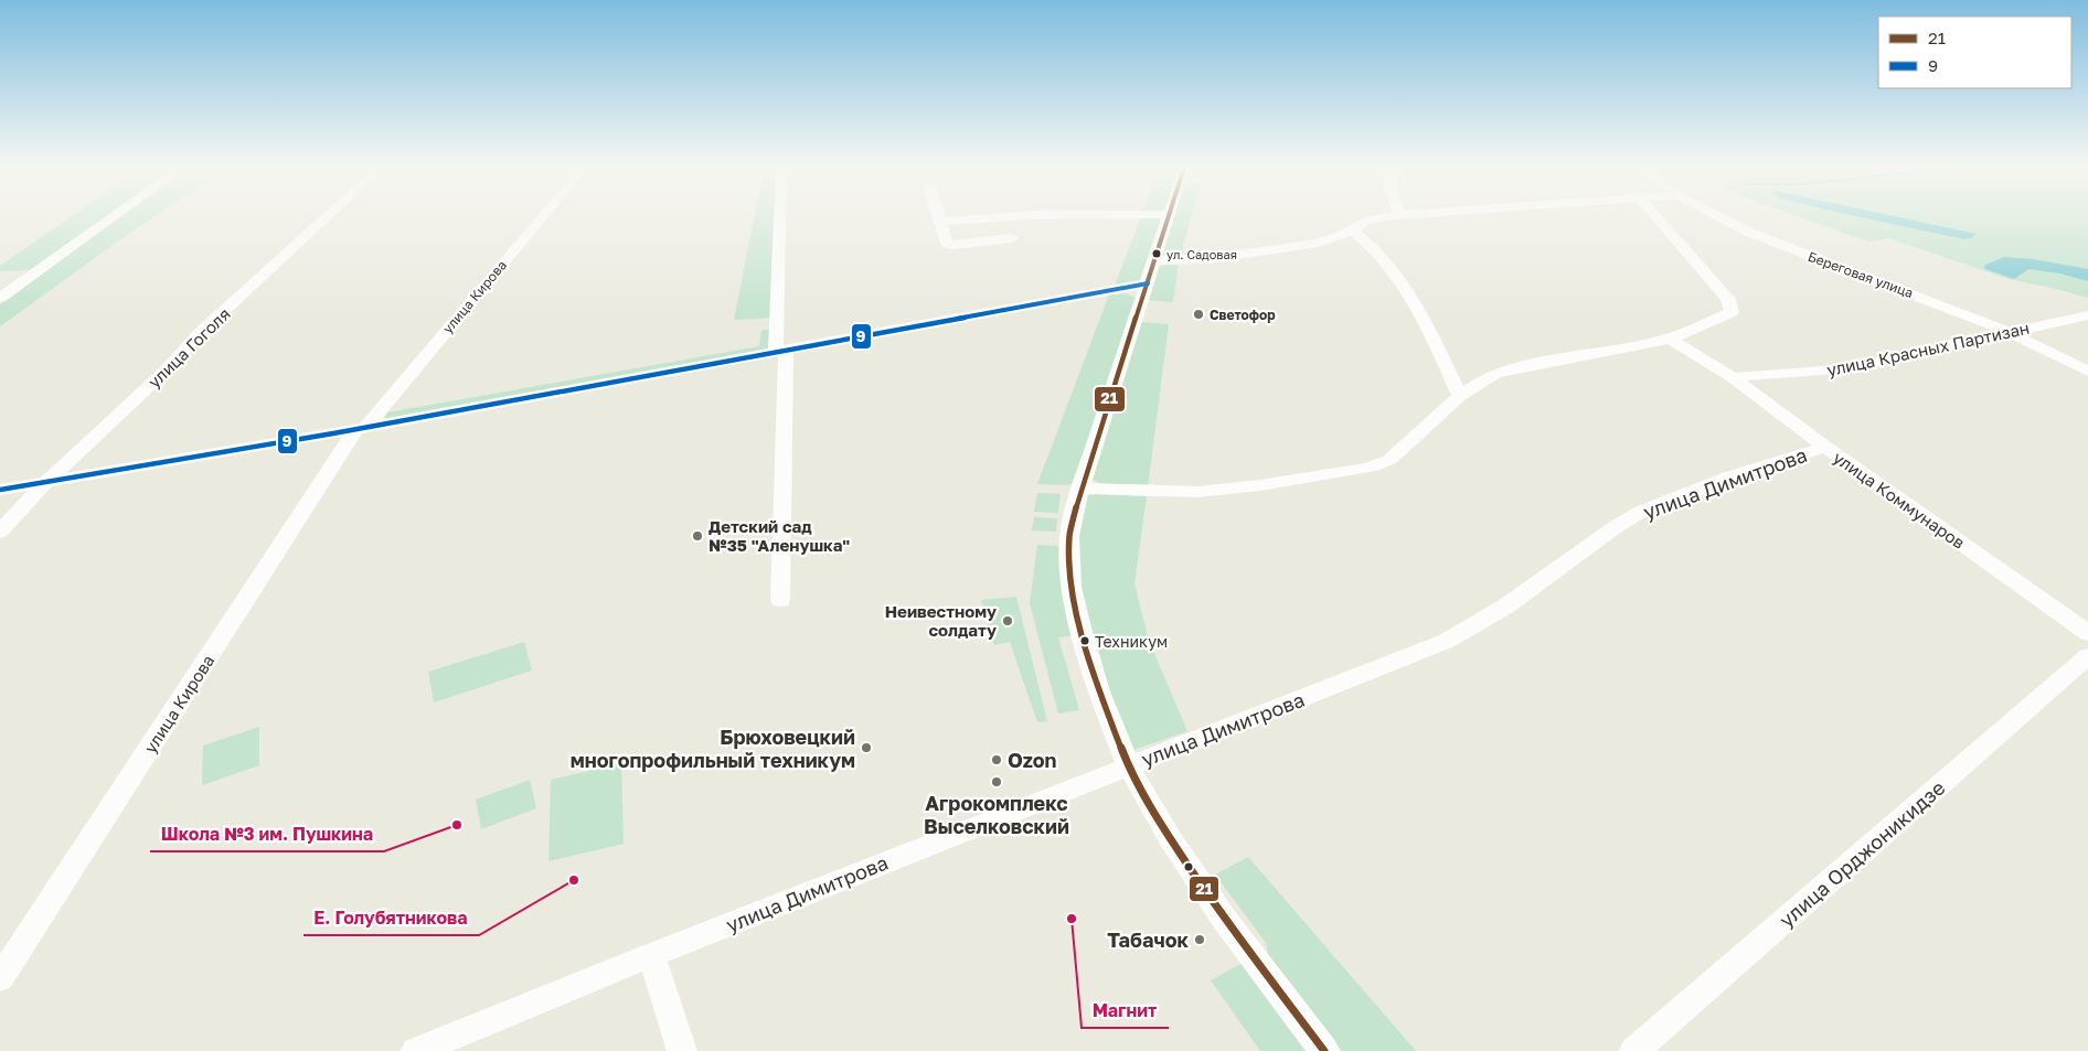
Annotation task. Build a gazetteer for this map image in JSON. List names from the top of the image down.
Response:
{
  "streets": {
    "street": [
      "Береговая улица",
      "улица Кирова",
      "улица Гоголя",
      "улица Красных Партизан",
      "улица Димитрова",
      "улица Коммунаров",
      "улица Орджоникидзе"
    ]
  },
  "crossings": [
    ["Береговая улица", "улица Красных Партизан"],
    ["улица Красных Партизан", "улица Коммунаров"],
    ["улица Димитрова", "улица Коммунаров"]
  ],
  "places": [
    "ул. Садовая",
    "Светофор",
    "Детский сад №35 \"Аленушка\"",
    "Неивестному солдату",
    "Техникум",
    "Брюховецкий многопрофильный техникум",
    "Ozon",
    "Агрокомплекс Выселковский",
    "Школа №3 им. Пушкина",
    "Е. Голубятникова",
    "Магнит",
    "Табачок"
  ],
  "lines": ["transit line 21", "transit line 9"],
  "legend": ["21", "9"]
}
